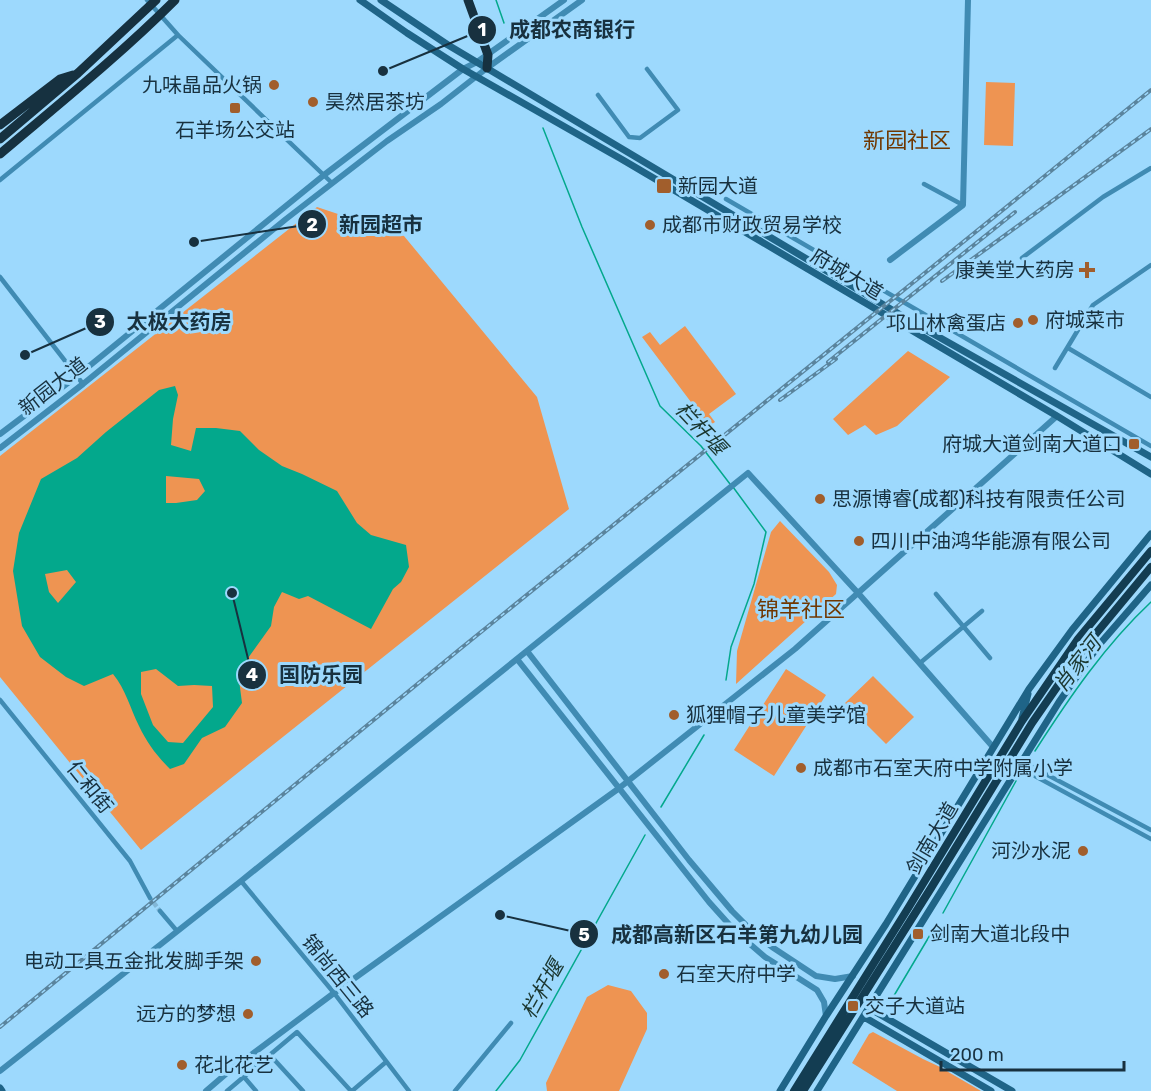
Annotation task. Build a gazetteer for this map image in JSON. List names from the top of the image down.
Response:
{
  "streets": {
    "highway": ["剑南大道"],
    "main road": ["府城大道"],
    "street": ["新园大道", "仁和街", "锦尚西三路"]
  },
  "crossings": [
    ["府城大道", "新园大道"]
  ],
  "districts": ["新园社区", "锦羊社区"],
  "water": ["栏杆堰", "肖家河"],
  "places": {
    "other": [
      "成都农商银行",
      "九味晶品火锅",
      "昊然居茶坊",
      "成都市财政贸易学校",
      "新园超市",
      "府城菜市",
      "邛山林禽蛋店",
      "太极大药房",
      "思源博睿(成都)科技有限责任公司",
      "四川中油鸿华能源有限公司",
      "国防乐园",
      "狐狸帽子儿童美学馆",
      "成都市石室天府中学附属小学",
      "河沙水泥",
      "成都高新区石羊第九幼儿园",
      "电动工具五金批发脚手架",
      "石室天府中学",
      "远方的梦想",
      "花北花艺"
    ],
    "transit": [
      "石羊场公交站",
      "新园大道",
      "府城大道剑南大道口",
      "剑南大道北段中",
      "交子大道站"
    ],
    "health": ["康美堂大药房"]
  },
  "scale_bar": "200 m"
}
